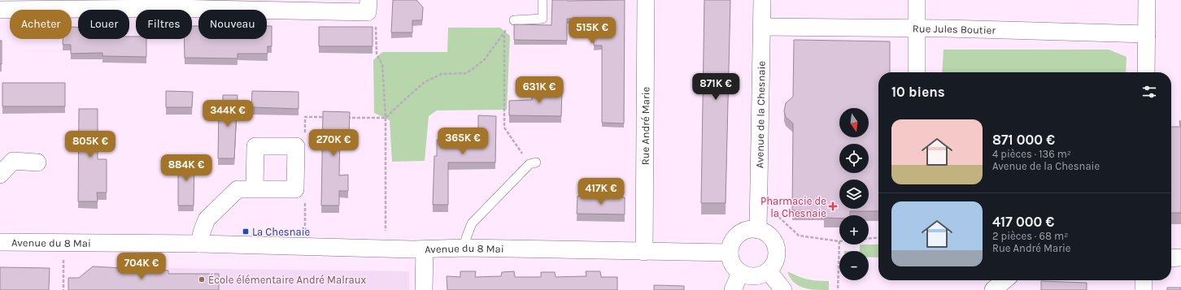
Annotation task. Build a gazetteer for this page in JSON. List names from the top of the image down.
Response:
{
  "streets": {
    "street": [
      "Rue Jules Boutier",
      "Avenue de la Chesnaie",
      "Rue André Marie",
      "Avenue du 8 Mai"
    ]
  },
  "crossings": [
    ["Rue Jules Boutier", "Avenue de la Chesnaie"],
    ["Avenue de la Chesnaie", "Avenue du 8 Mai"],
    ["Rue André Marie", "Avenue du 8 Mai"]
  ],
  "places": {
    "health": ["Pharmacie de la Chesnaie"],
    "transit": ["La Chesnaie"],
    "other": ["École élémentaire André Malraux"]
  },
  "north": "bottom",
  "page": {
    "chip": [
      "Acheter",
      "Louer",
      "Filtres",
      "Nouveau"
    ],
    "price": [
      "515K €",
      "871K €",
      "631K €",
      "344K €",
      "365K €",
      "270K €",
      "805K €",
      "884K €",
      "417K €",
      "704K €"
    ],
    "heading": "10 biens",
    "map_buttons": ["+", "−"],
    "list": [
      {
        "name": "871 000 €",
        "note": "4 pièces · 136 m² · Avenue de la Chesnaie"
      },
      {
        "name": "417 000 €",
        "note": "2 pièces · 68 m² · Rue André Marie"
      }
    ]
  }
}
